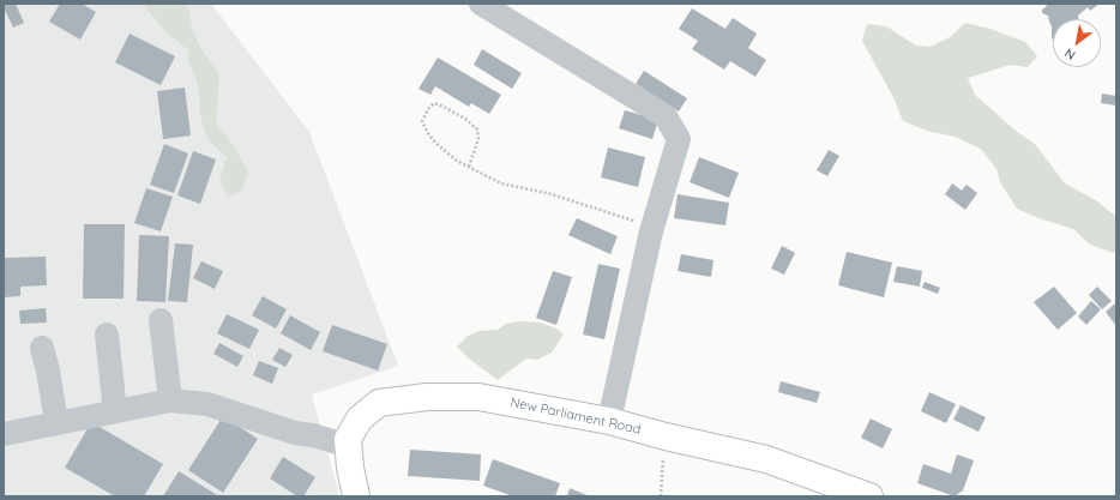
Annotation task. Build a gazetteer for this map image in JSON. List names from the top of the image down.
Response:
{
  "streets": {
    "main road": ["New Parliament Road"]
  },
  "north": "bottom left"
}
